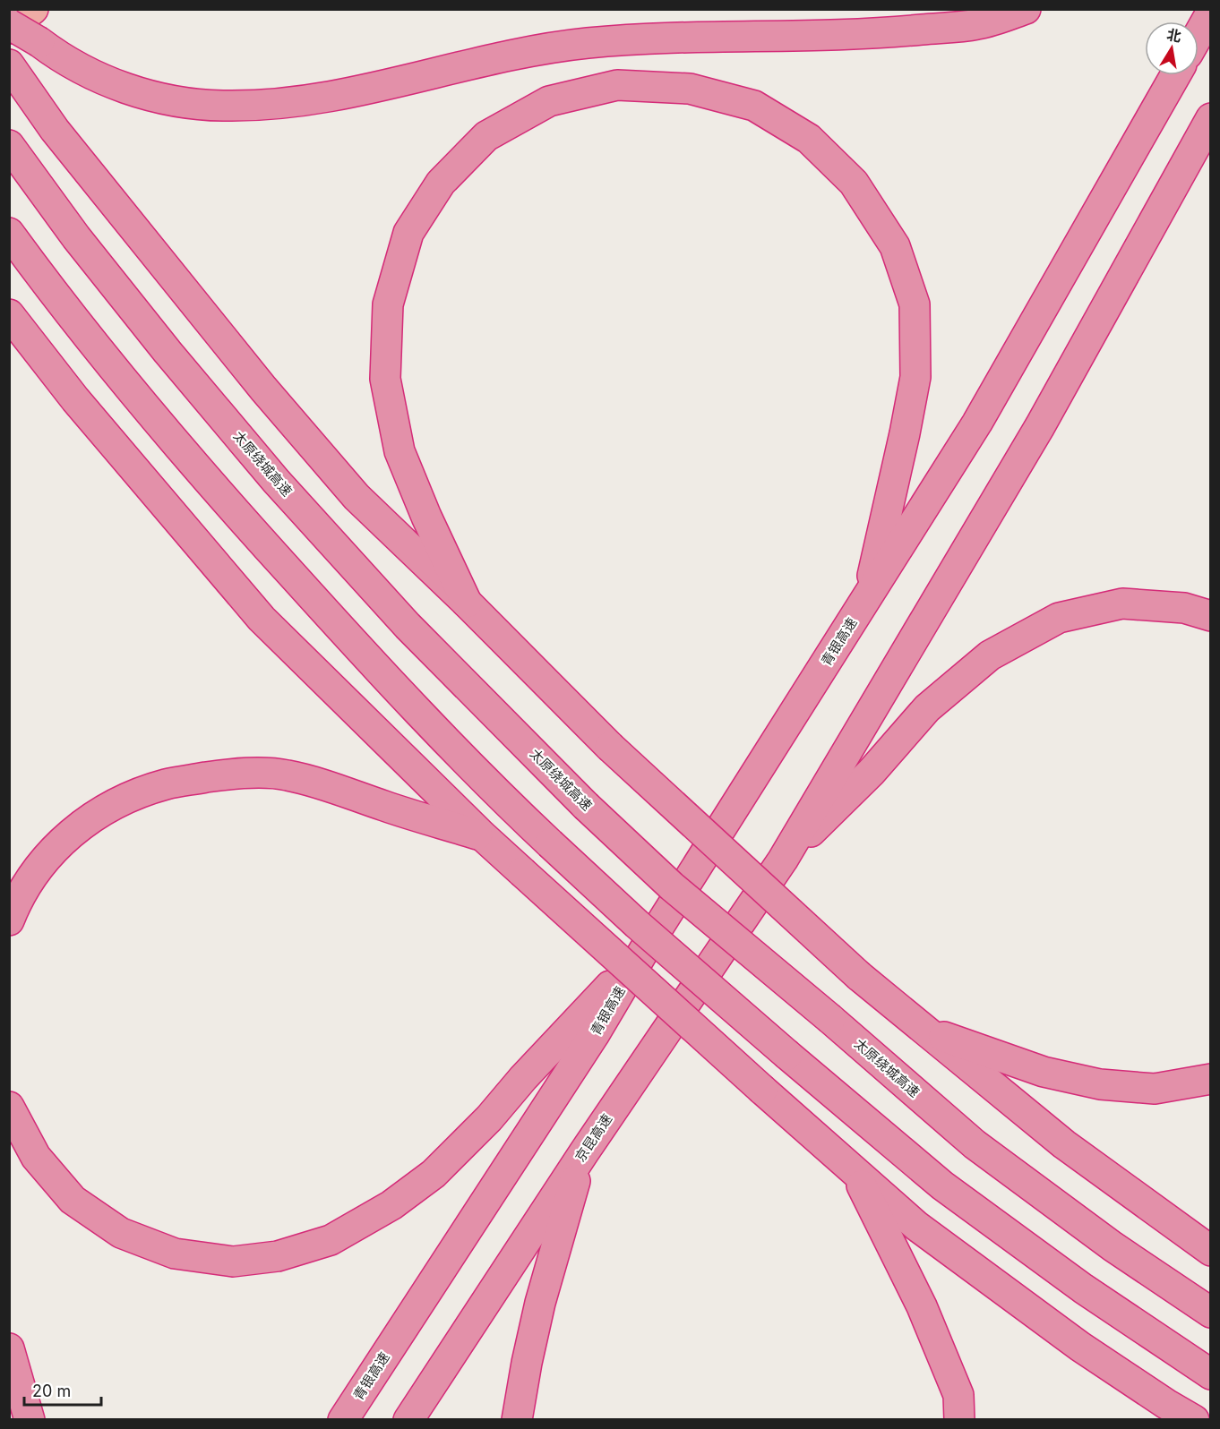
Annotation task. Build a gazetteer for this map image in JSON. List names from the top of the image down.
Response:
{
  "streets": {
    "highway": ["太原绕城高速", "青银高速", "京昆高速"]
  },
  "scale_bar": "20 m",
  "north": "top"
}
